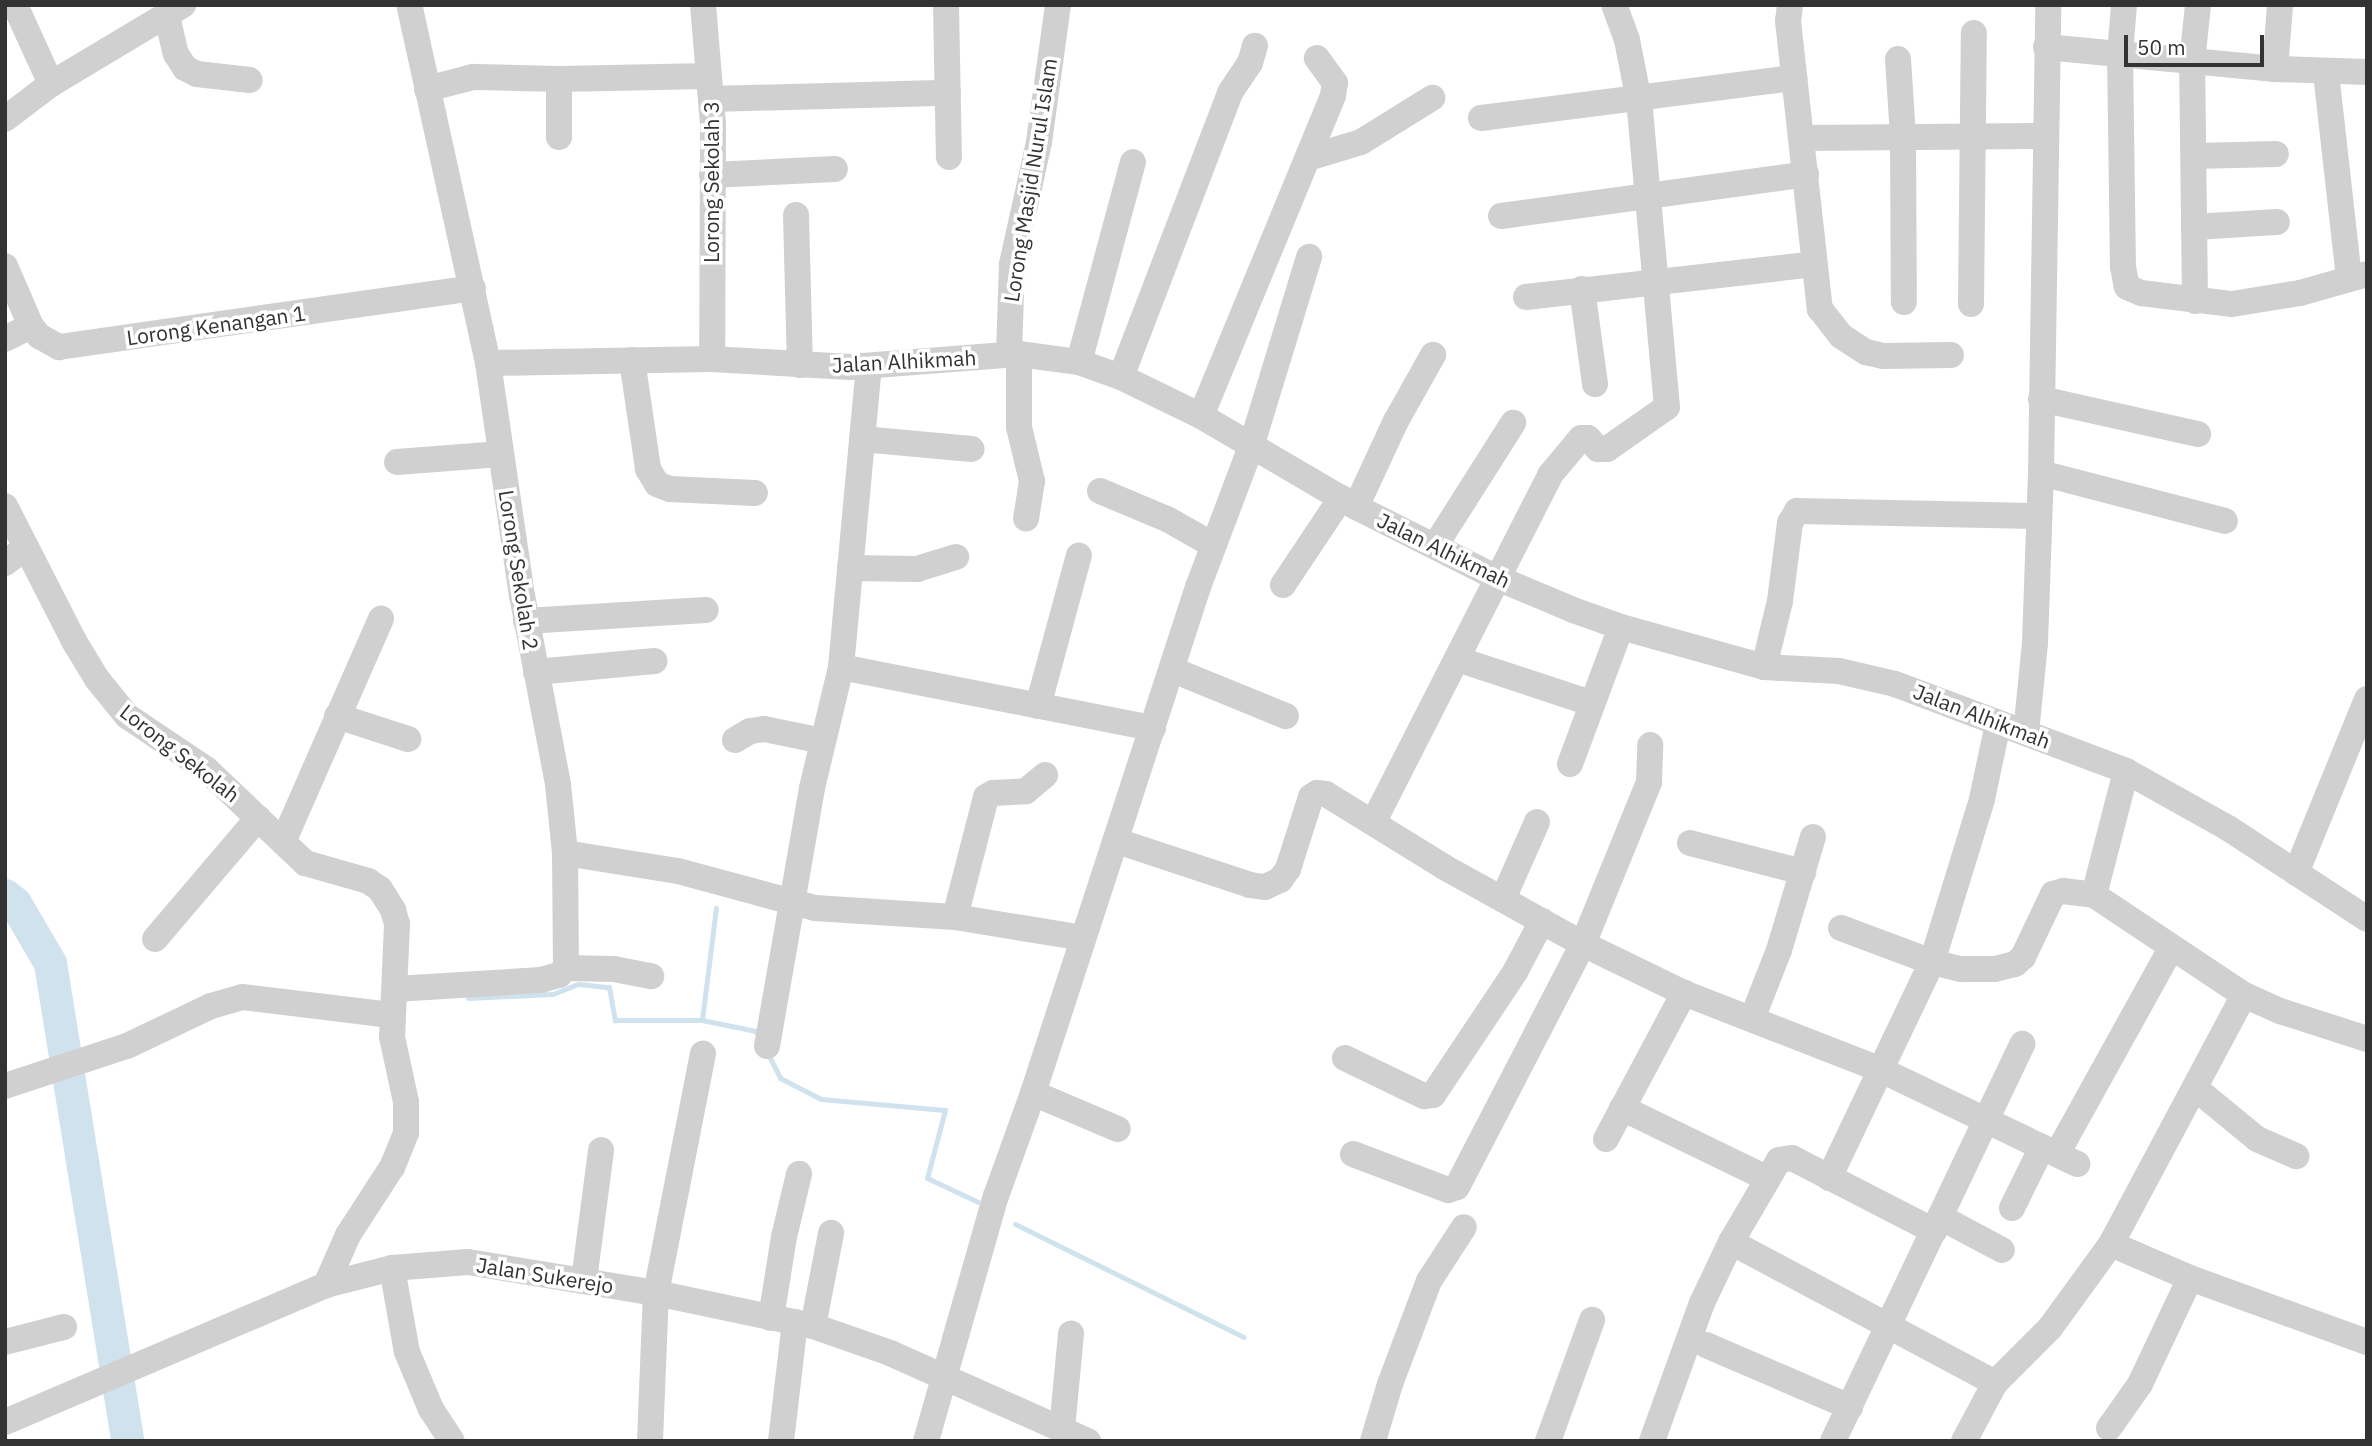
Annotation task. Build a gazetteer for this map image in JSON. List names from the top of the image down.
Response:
{
  "streets": {
    "street": [
      "Lorong Masjid Nurul Islam",
      "Lorong Sekolah 3",
      "Lorong Kenangan 1",
      "Jalan Alhikmah",
      "Lorong Sekolah 2",
      "Lorong Sekolah",
      "Jalan Sukerejo"
    ]
  },
  "crossings": [
    ["Lorong Masjid Nurul Islam", "Jalan Alhikmah"],
    ["Lorong Sekolah 3", "Jalan Alhikmah"],
    ["Lorong Kenangan 1", "Lorong Sekolah 2"],
    ["Jalan Alhikmah", "Lorong Sekolah 2"],
    ["Lorong Sekolah", "Jalan Sukerejo"]
  ],
  "scale_bar": "50 m"
}
